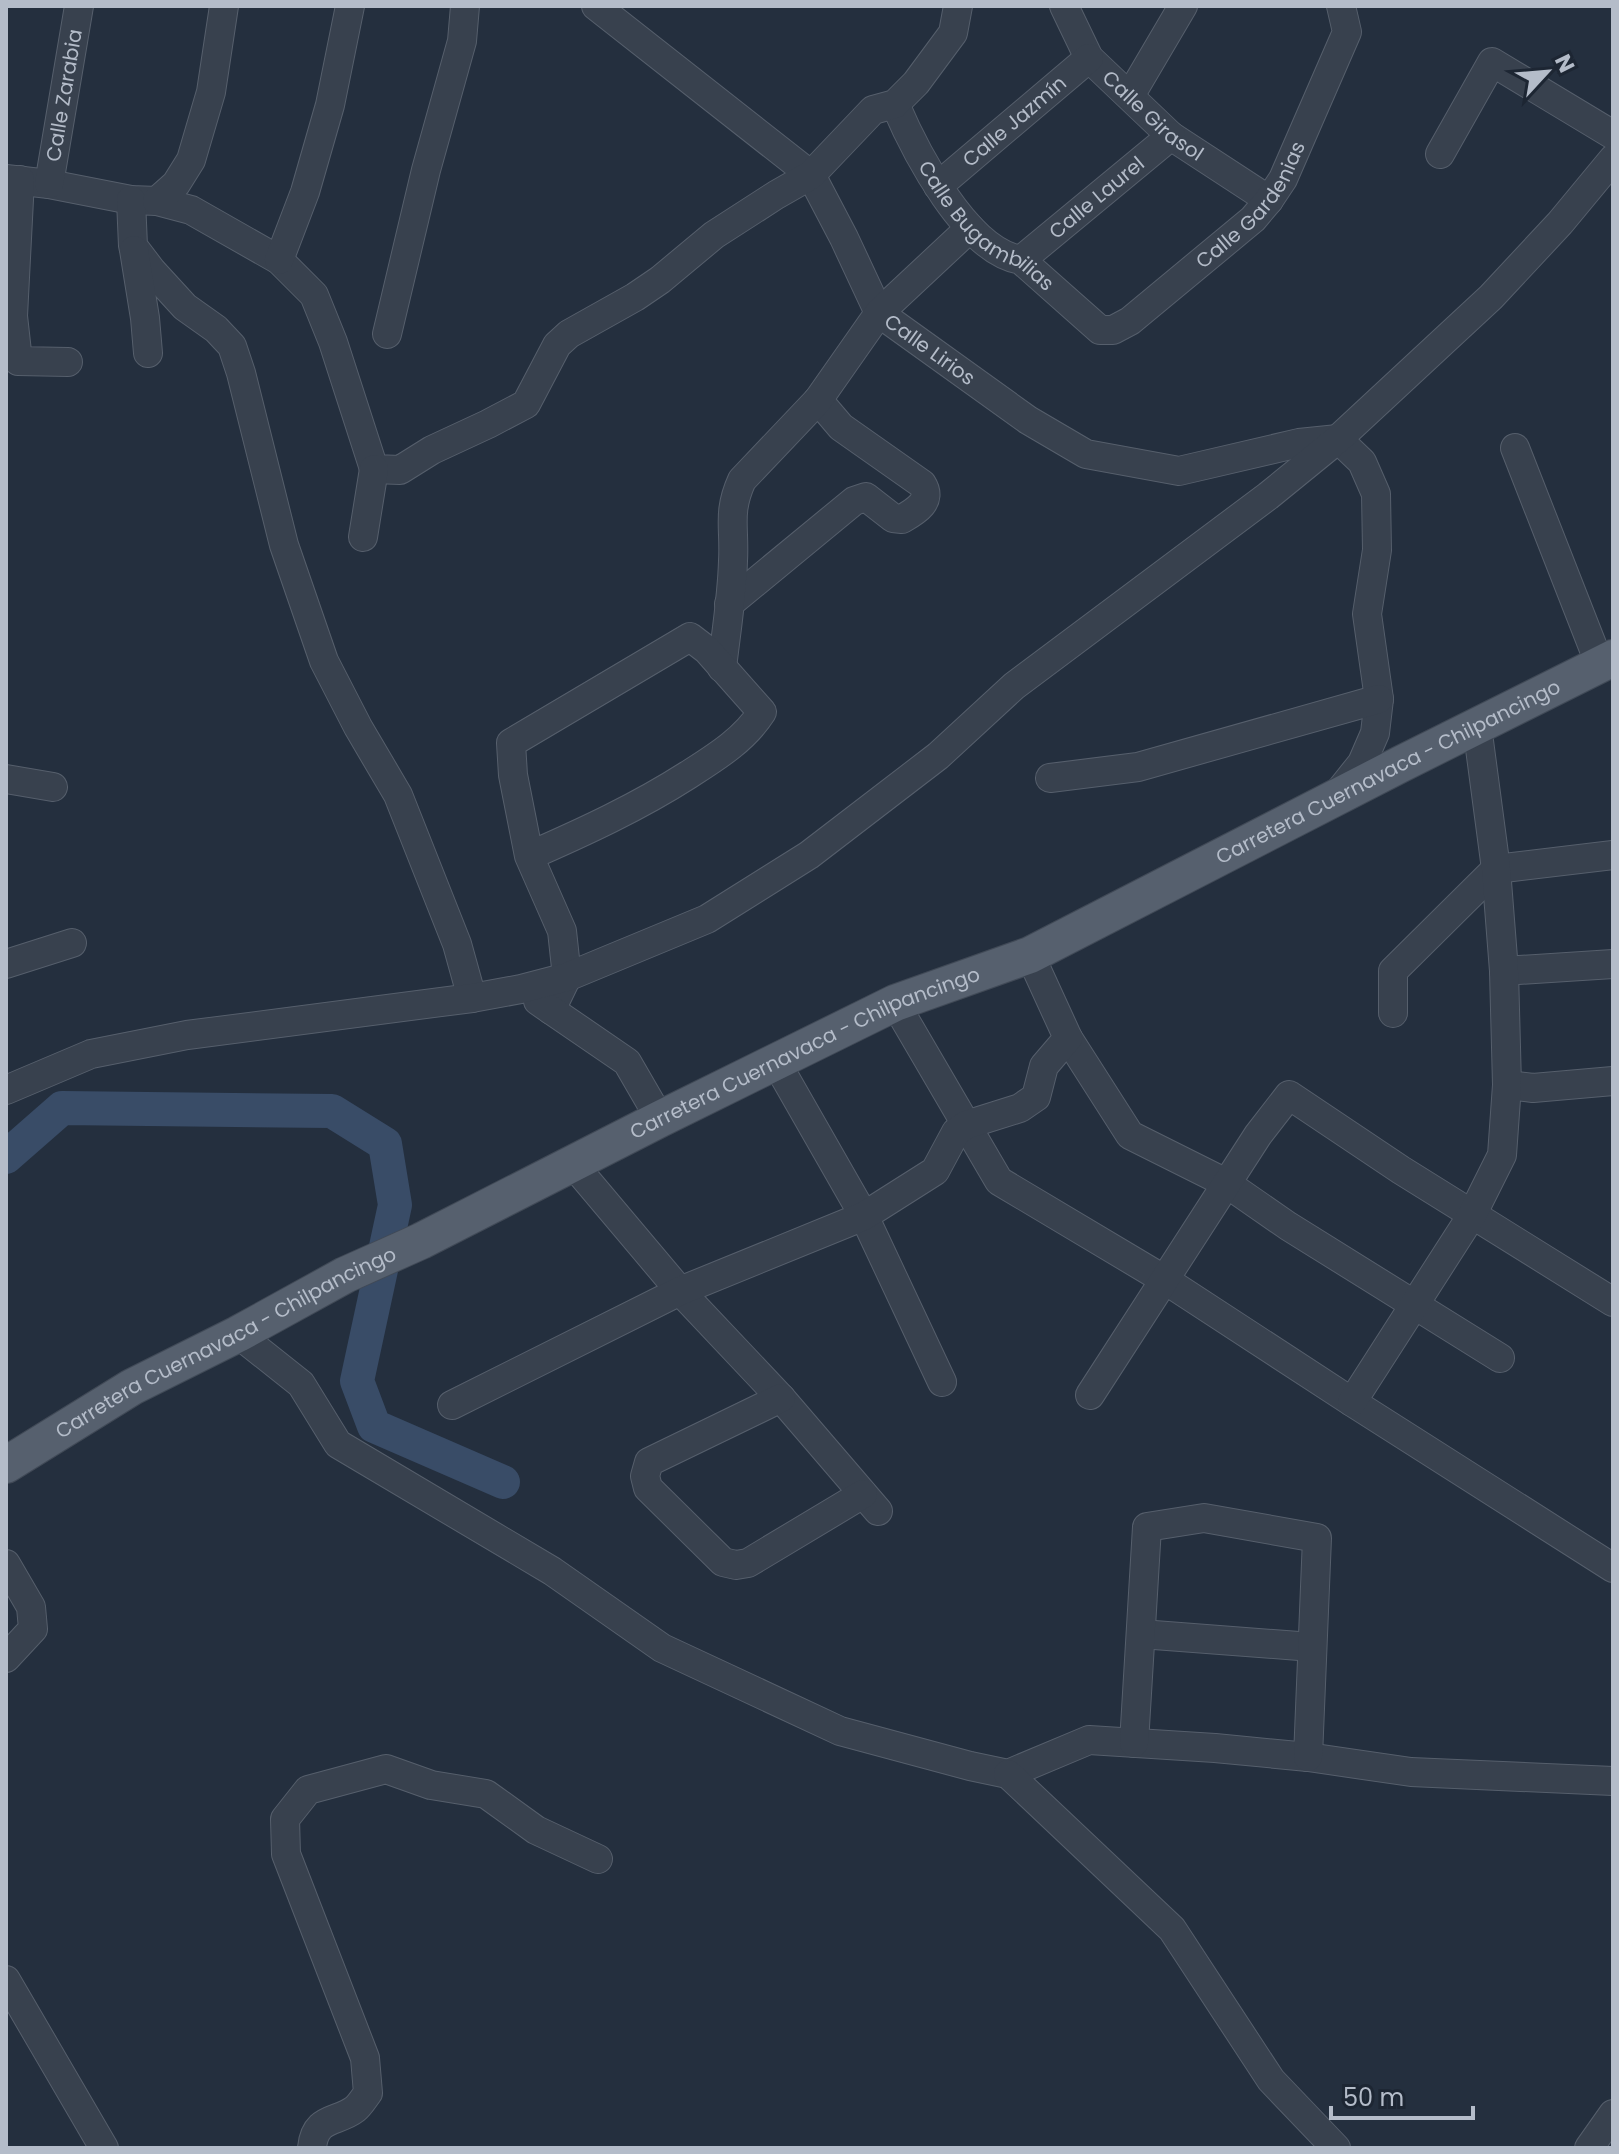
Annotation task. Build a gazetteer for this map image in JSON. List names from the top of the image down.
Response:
{
  "streets": {
    "main road": ["Carretera Cuernavaca - Chilpancingo"],
    "street": [
      "Calle Zarabia",
      "Calle Girasol",
      "Calle Jazmín",
      "Calle Laurel",
      "Calle Gardenias",
      "Calle Bugambilias",
      "Calle Lirios"
    ]
  },
  "crossings": [
    ["Calle Girasol", "Calle Jazmín"],
    ["Calle Girasol", "Calle Laurel"],
    ["Calle Girasol", "Calle Gardenias"],
    ["Calle Jazmín", "Calle Bugambilias"],
    ["Calle Laurel", "Calle Bugambilias"],
    ["Calle Gardenias", "Calle Bugambilias"]
  ],
  "scale_bar": "50 m",
  "north": "top right"
}
